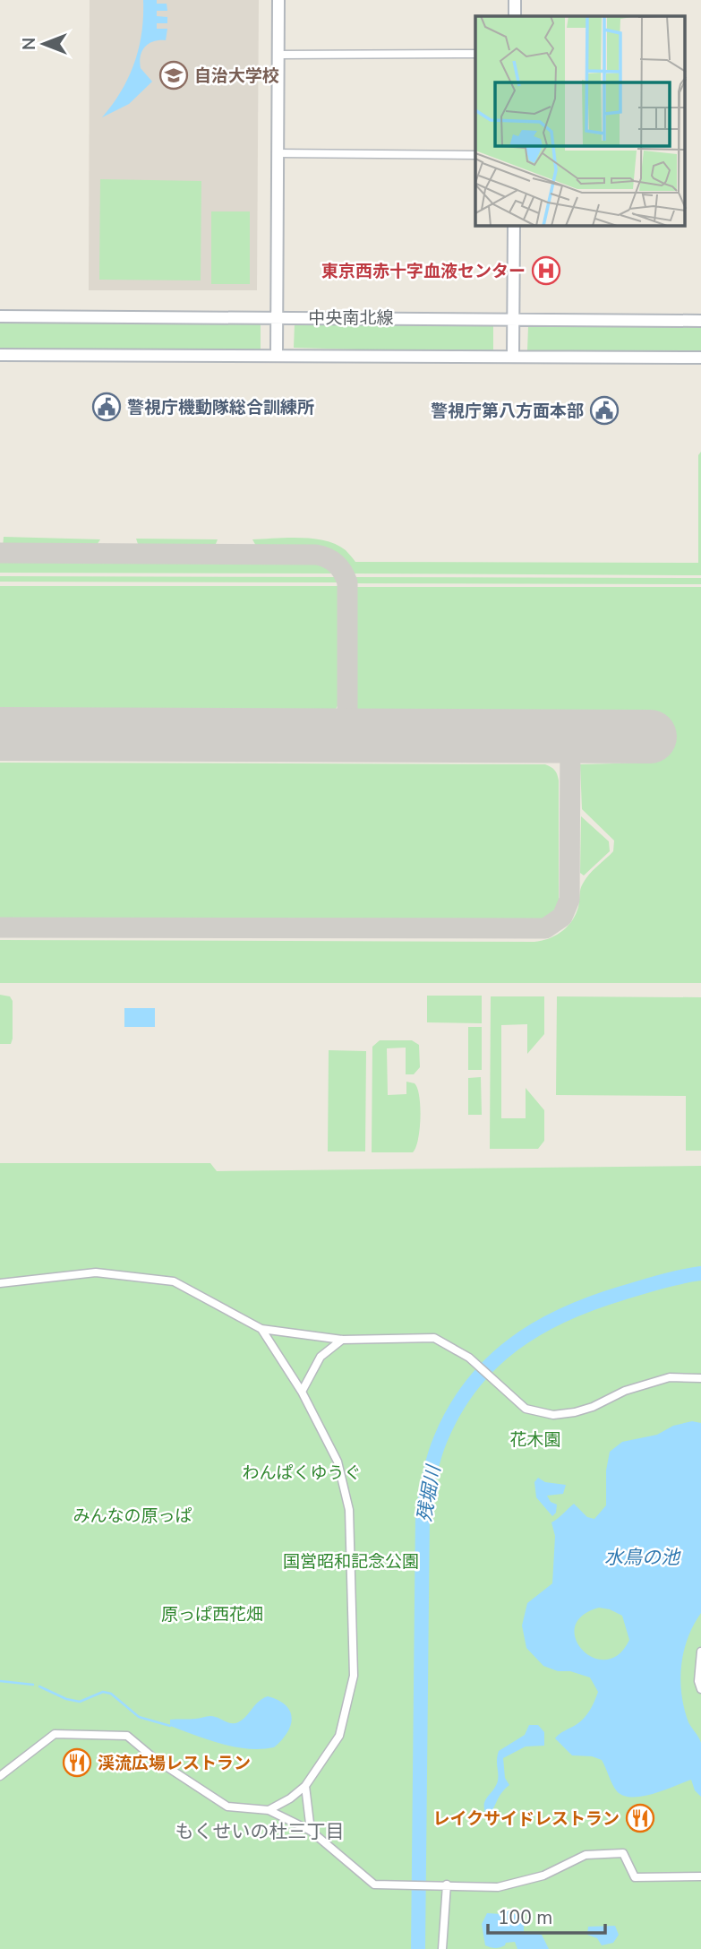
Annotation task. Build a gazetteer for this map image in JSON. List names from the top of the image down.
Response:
{
  "streets": {
    "main road": ["中央南北線"]
  },
  "districts": ["もくせいの杜三丁目"],
  "water": ["残堀川", "水鳥の池"],
  "parks": [
    "花木園",
    "わんぱくゆうぐ",
    "みんなの原っぱ",
    "国営昭和記念公園",
    "原っぱ西花畑"
  ],
  "places": {
    "school or university": ["自治大学校"],
    "hospital": ["東京西赤十字血液センター"],
    "public building": ["警視庁機動隊総合訓練所", "警視庁第八方面本部"],
    "restaurant": ["渓流広場レストラン", "レイクサイドレストラン"]
  },
  "scale_bar": "100 m",
  "north": "left"
}
